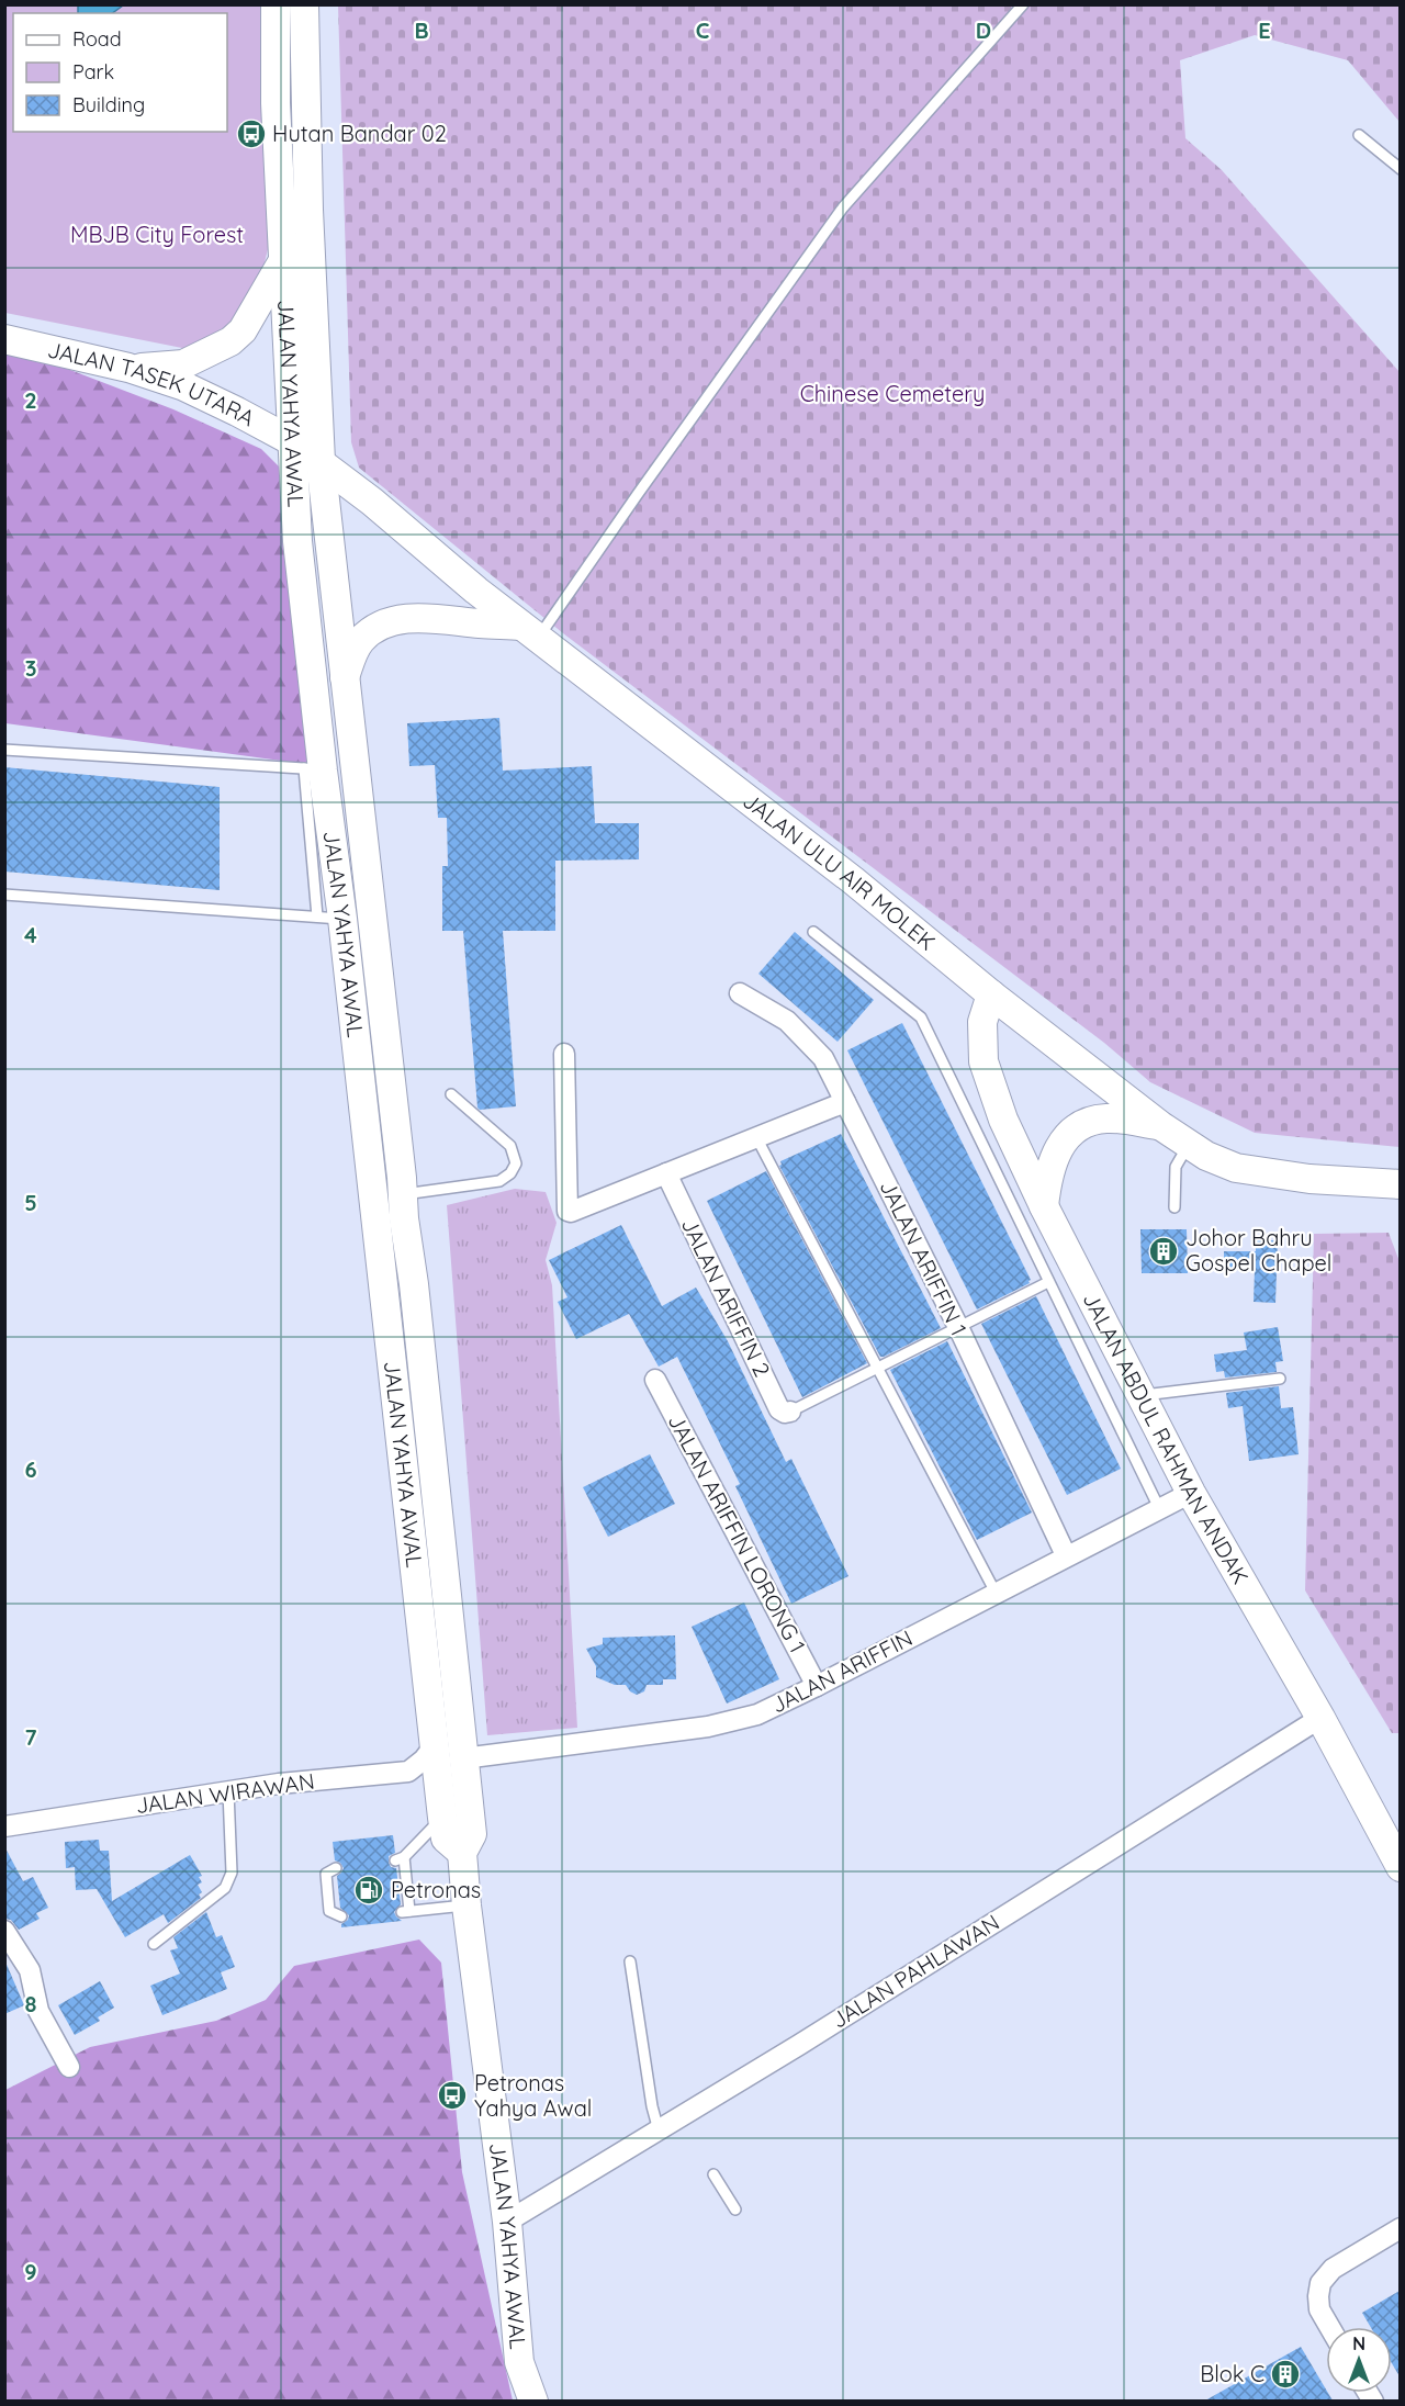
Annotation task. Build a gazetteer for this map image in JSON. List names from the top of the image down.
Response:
{
  "streets": {
    "main road": [
      "JALAN TASEK UTARA",
      "JALAN YAHYA AWAL",
      "JALAN ULU AIR MOLEK",
      "JALAN ABDUL RAHMAN ANDAK"
    ],
    "street": [
      "JALAN ARIFFIN 1",
      "JALAN ARIFFIN 2",
      "JALAN ARIFFIN LORONG 1",
      "JALAN ARIFFIN",
      "JALAN WIRAWAN",
      "JALAN PAHLAWAN"
    ]
  },
  "crossings": [
    ["JALAN TASEK UTARA", "JALAN YAHYA AWAL"],
    ["JALAN TASEK UTARA", "JALAN ULU AIR MOLEK"],
    ["JALAN YAHYA AWAL", "JALAN ULU AIR MOLEK"],
    ["JALAN YAHYA AWAL", "JALAN ARIFFIN"],
    ["JALAN YAHYA AWAL", "JALAN PAHLAWAN"],
    ["JALAN ULU AIR MOLEK", "JALAN ABDUL RAHMAN ANDAK"],
    ["JALAN ARIFFIN 1", "JALAN ARIFFIN"],
    ["JALAN ABDUL RAHMAN ANDAK", "JALAN ARIFFIN"],
    ["JALAN ABDUL RAHMAN ANDAK", "JALAN PAHLAWAN"],
    ["JALAN ARIFFIN LORONG 1", "JALAN ARIFFIN"]
  ],
  "parks": ["MBJB City Forest", "Chinese Cemetery"],
  "places": {
    "bus stop": ["Hutan Bandar 02", "Petronas Yahya Awal"],
    "building": ["Johor Bahru Gospel Chapel", "Blok C"],
    "fuel station": ["Petronas"]
  },
  "legend": ["Road", "Park", "Building"],
  "north": "top",
  "grid": {
    "columns": [
      "B",
      "C",
      "D",
      "E"
    ],
    "rows": [
      "2",
      "3",
      "4",
      "5",
      "6",
      "7",
      "8",
      "9"
    ]
  }
}
